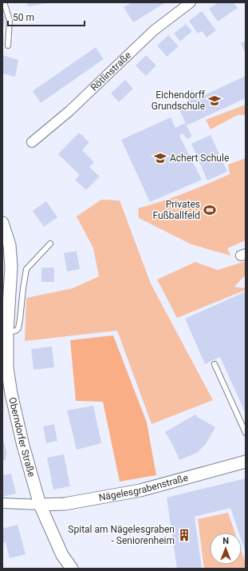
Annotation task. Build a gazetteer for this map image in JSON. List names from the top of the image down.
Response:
{
  "streets": {
    "street": ["Rötlinstraße", "Oberndorfer Straße", "Nägelesgrabenstraße"]
  },
  "crossings": [
    ["Oberndorfer Straße", "Nägelesgrabenstraße"]
  ],
  "places": {
    "school or university": ["Eichendorff Grundschule", "Achert Schule"],
    "sports": ["Privates Fußballfeld"],
    "building": ["Spital am Nägelesgraben - Seniorenheim"]
  },
  "scale_bar": "50 m",
  "north": "top"
}
